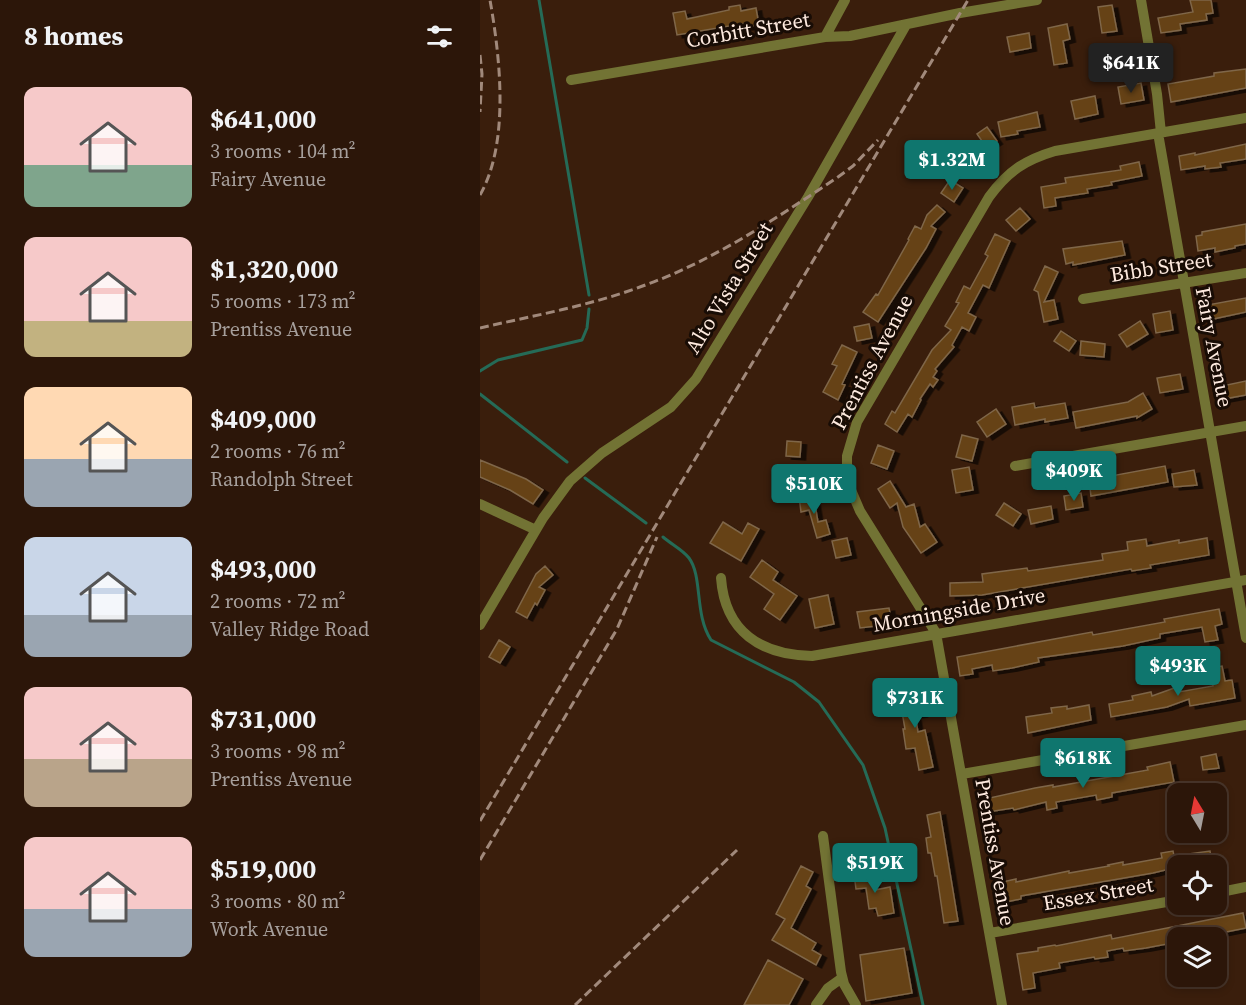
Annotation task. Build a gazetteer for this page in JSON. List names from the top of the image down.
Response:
{
  "streets": {
    "street": [
      "Corbitt Street",
      "Bibb Street",
      "Alto Vista Street",
      "Fairy Avenue",
      "Prentiss Avenue",
      "Morningside Drive",
      "Essex Street"
    ]
  },
  "crossings": [
    ["Corbitt Street", "Alto Vista Street"],
    ["Bibb Street", "Fairy Avenue"],
    ["Fairy Avenue", "Prentiss Avenue"],
    ["Fairy Avenue", "Morningside Drive"],
    ["Prentiss Avenue", "Morningside Drive"],
    ["Prentiss Avenue", "Essex Street"]
  ],
  "north": "top",
  "page": {
    "heading": "8 homes",
    "price": [
      "$641K",
      "$1.32M",
      "$409K",
      "$510K",
      "$493K",
      "$731K",
      "$618K",
      "$519K"
    ],
    "list": [
      {
        "name": "$641,000",
        "note": "3 rooms · 104 m² · Fairy Avenue"
      },
      {
        "name": "$1,320,000",
        "note": "5 rooms · 173 m² · Prentiss Avenue"
      },
      {
        "name": "$409,000",
        "note": "2 rooms · 76 m² · Randolph Street"
      },
      {
        "name": "$493,000",
        "note": "2 rooms · 72 m² · Valley Ridge Road"
      },
      {
        "name": "$731,000",
        "note": "3 rooms · 98 m² · Prentiss Avenue"
      },
      {
        "name": "$519,000",
        "note": "3 rooms · 80 m² · Work Avenue"
      }
    ]
  }
}
